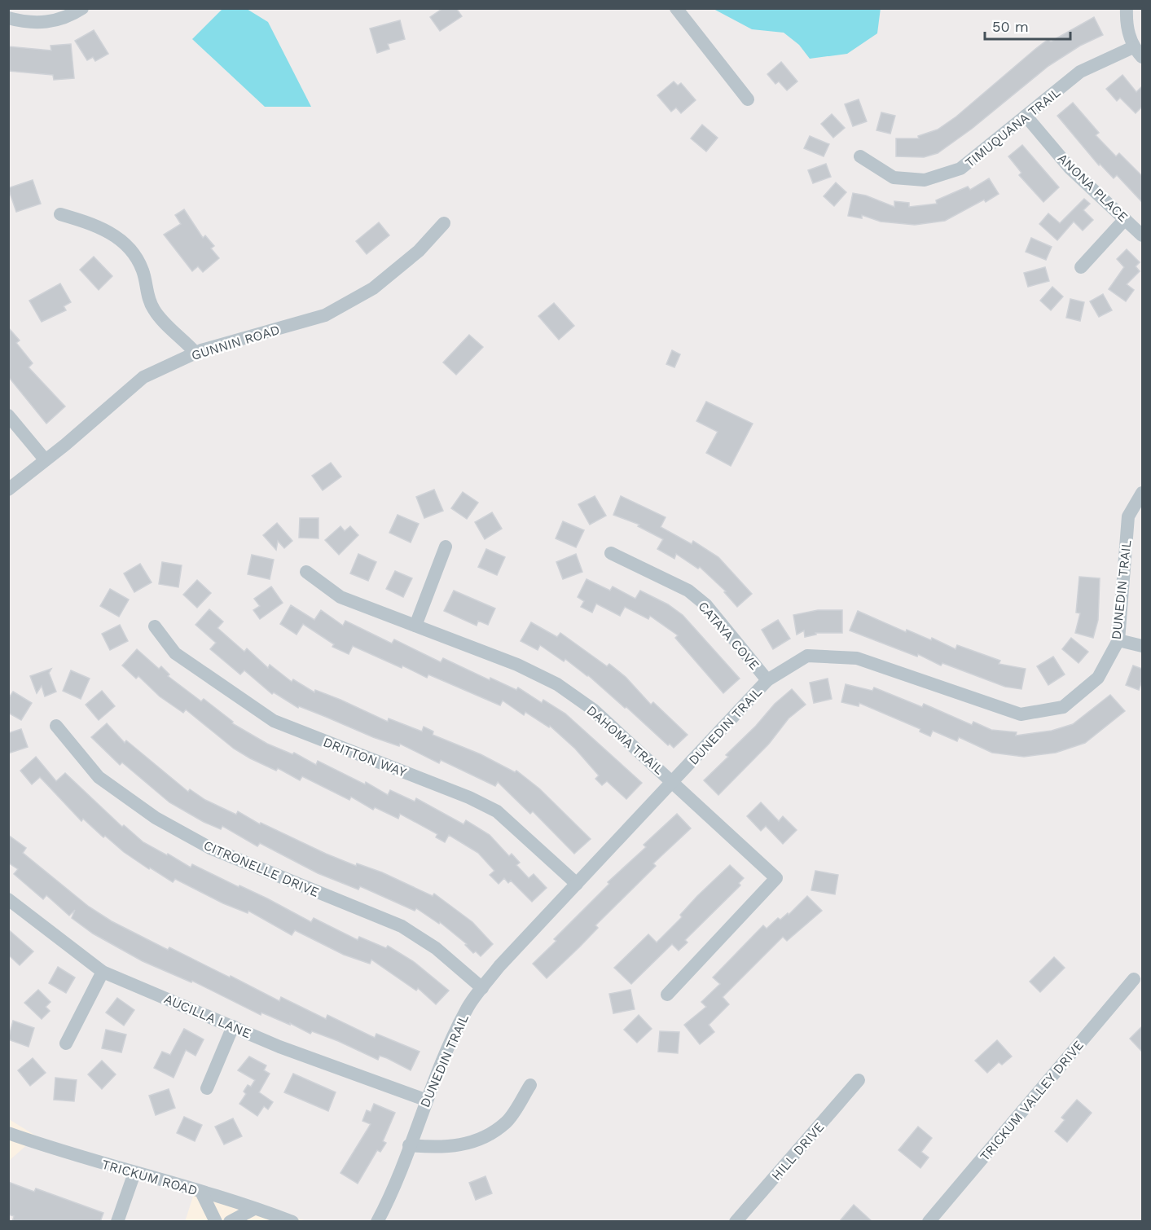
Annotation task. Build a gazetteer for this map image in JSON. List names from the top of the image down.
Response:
{
  "streets": {
    "street": [
      "TIMUQUANA TRAIL",
      "ANONA PLACE",
      "GUNNIN ROAD",
      "DUNEDIN TRAIL",
      "CATAYA COVE",
      "DAHOMA TRAIL",
      "DRITTON WAY",
      "CITRONELLE DRIVE",
      "AUCILLA LANE",
      "TRICKUM VALLEY DRIVE",
      "HILL DRIVE",
      "TRICKUM ROAD"
    ]
  },
  "crossings": [
    ["TIMUQUANA TRAIL", "ANONA PLACE"],
    ["DUNEDIN TRAIL", "CATAYA COVE"],
    ["DUNEDIN TRAIL", "DAHOMA TRAIL"],
    ["DUNEDIN TRAIL", "DRITTON WAY"],
    ["DUNEDIN TRAIL", "CITRONELLE DRIVE"],
    ["DUNEDIN TRAIL", "AUCILLA LANE"]
  ],
  "scale_bar": "50 m"
}
